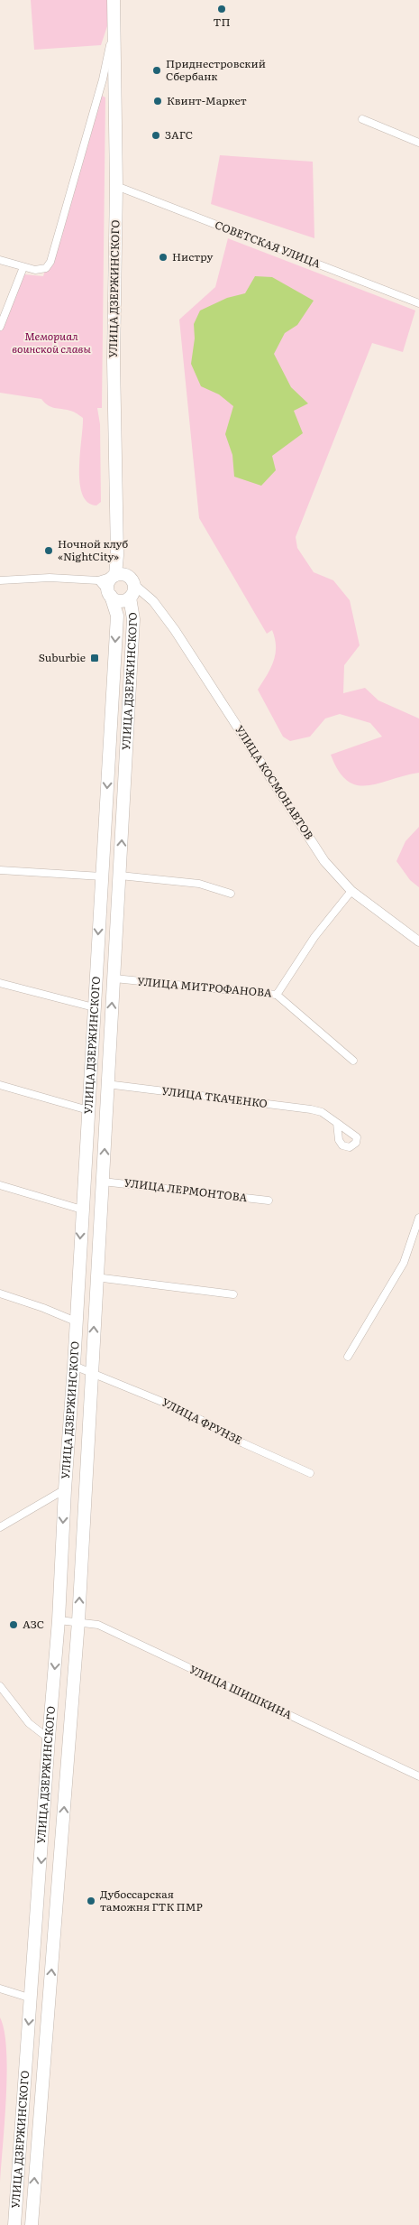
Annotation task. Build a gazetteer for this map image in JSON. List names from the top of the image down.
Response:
{
  "streets": {
    "highway": ["УЛИЦА ДЗЕРЖИНСКОГО"],
    "street": [
      "СОВЕТСКАЯ УЛИЦА",
      "УЛИЦА КОСМОНАВТОВ",
      "УЛИЦА МИТРОФАНОВА",
      "УЛИЦА ТКАЧЕНКО",
      "УЛИЦА ЛЕРМОНТОВА",
      "УЛИЦА ФРУНЗЕ",
      "УЛИЦА ШИШКИНА"
    ]
  },
  "crossings": [
    ["СОВЕТСКАЯ УЛИЦА", "УЛИЦА ДЗЕРЖИНСКОГО"],
    ["УЛИЦА ДЗЕРЖИНСКОГО", "УЛИЦА КОСМОНАВТОВ"],
    ["УЛИЦА ДЗЕРЖИНСКОГО", "УЛИЦА МИТРОФАНОВА"],
    ["УЛИЦА ДЗЕРЖИНСКОГО", "УЛИЦА ТКАЧЕНКО"],
    ["УЛИЦА ДЗЕРЖИНСКОГО", "УЛИЦА ЛЕРМОНТОВА"],
    ["УЛИЦА ДЗЕРЖИНСКОГО", "УЛИЦА ФРУНЗЕ"],
    ["УЛИЦА ДЗЕРЖИНСКОГО", "УЛИЦА ШИШКИНА"],
    ["УЛИЦА КОСМОНАВТОВ", "УЛИЦА МИТРОФАНОВА"]
  ],
  "parks": ["Мемориал воинской славы"],
  "places": {
    "other": [
      "ТП",
      "Приднестровский Сбербанк",
      "Квинт-Маркет",
      "ЗАГС",
      "Нистру",
      "Ночной клуб «NightCity»",
      "АЗС",
      "Дубоссарская таможня ГТК ПМР"
    ],
    "transit": ["Suburbie"]
  }
}
